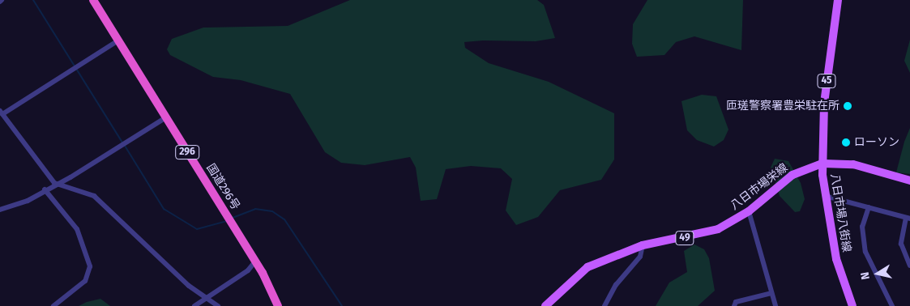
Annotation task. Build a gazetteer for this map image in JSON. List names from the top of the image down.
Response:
{
  "streets": {
    "highway": ["296", "国道296号"],
    "main road": [
      "45",
      "八日市場栄線",
      "八日市場八街線",
      "49"
    ]
  },
  "crossings": [
    ["八日市場栄線", "八日市場八街線"]
  ],
  "places": ["匝瑳警察署豊栄駐在所", "ローソン"],
  "north": "left"
}
